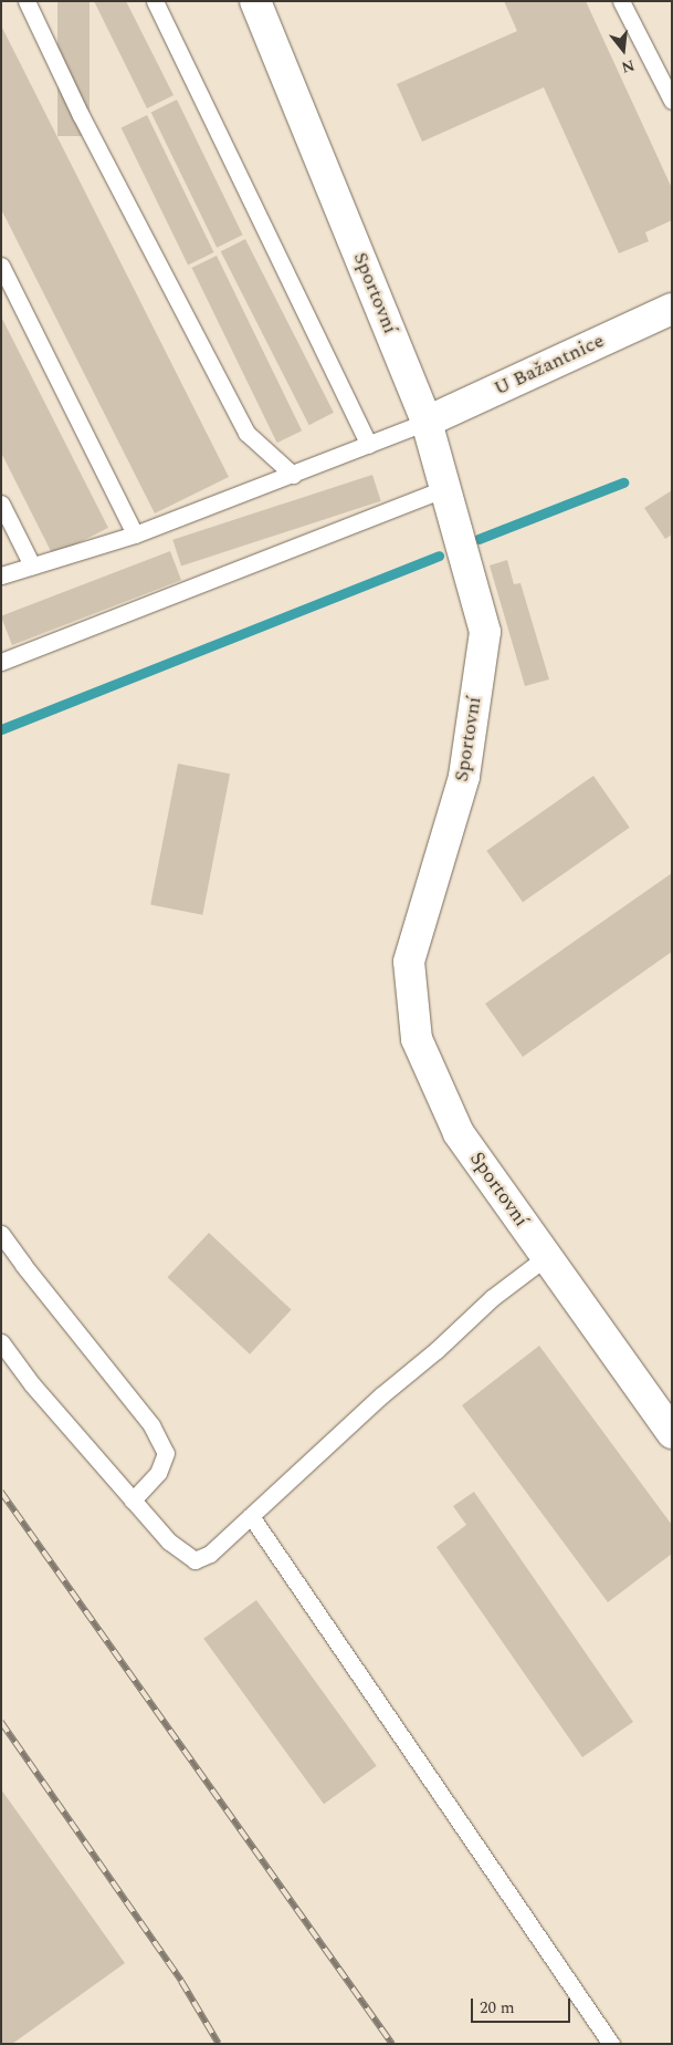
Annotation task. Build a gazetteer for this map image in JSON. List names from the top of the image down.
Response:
{
  "streets": {
    "street": ["Sportovní", "U Bažantnice"]
  },
  "crossings": [
    ["Sportovní", "U Bažantnice"]
  ],
  "scale_bar": "20 m",
  "north": "bottom"
}
